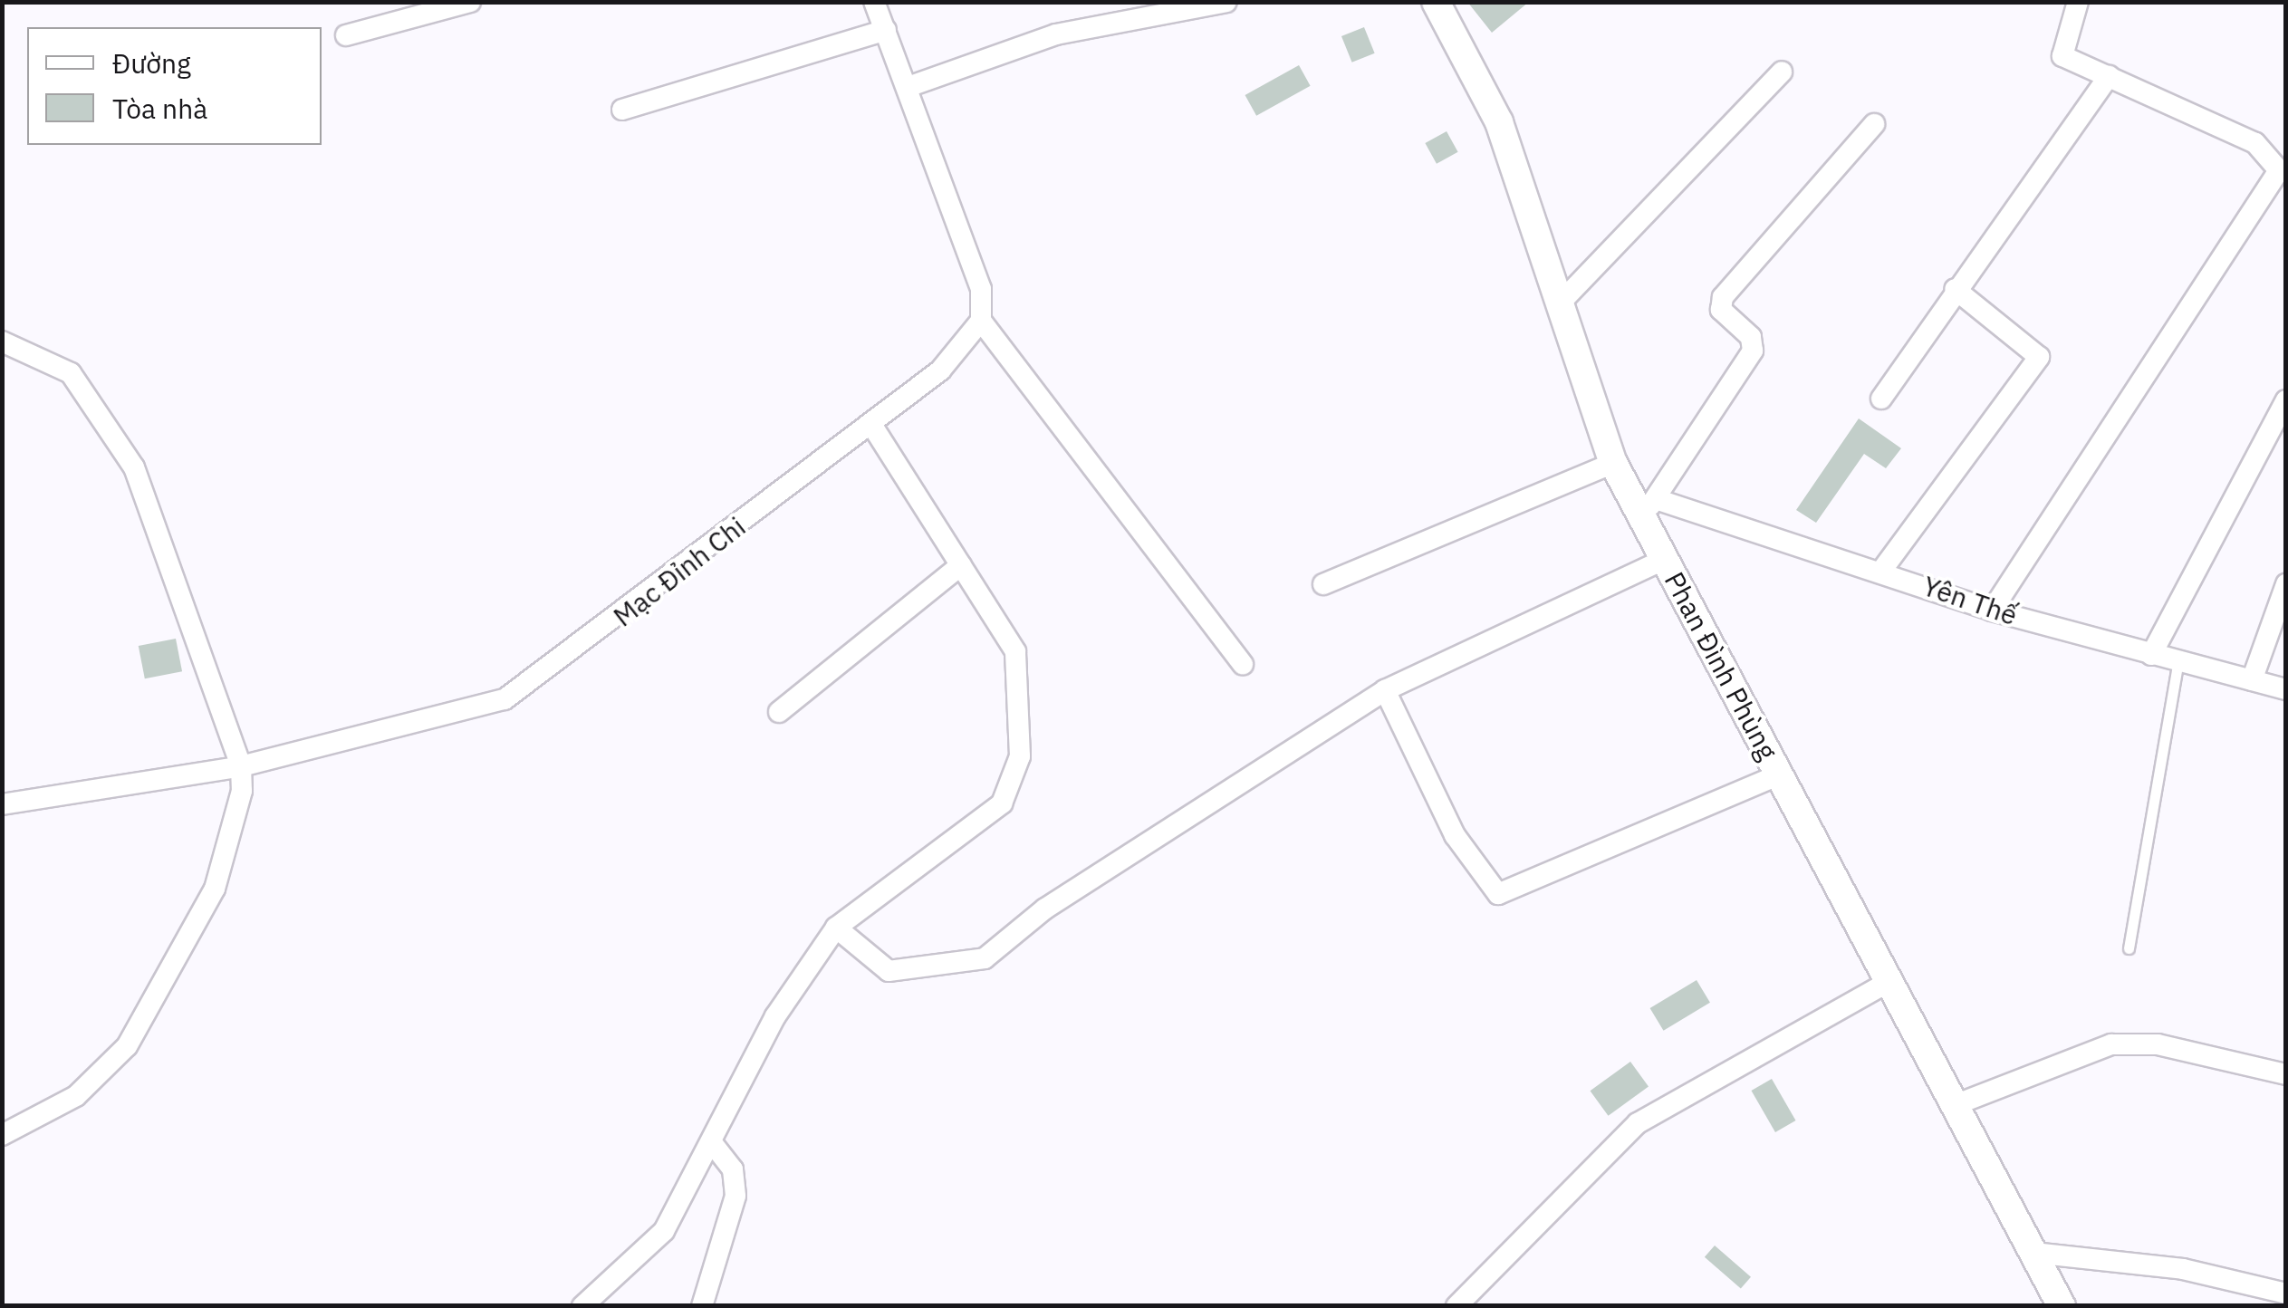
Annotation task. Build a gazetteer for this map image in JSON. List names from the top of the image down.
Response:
{
  "streets": {
    "street": ["Mạc Đỉnh Chi", "Yên Thế", "Phan Đình Phùng"]
  },
  "crossings": [
    ["Yên Thế", "Phan Đình Phùng"]
  ],
  "legend": ["Đường", "Tòa nhà"]
}
